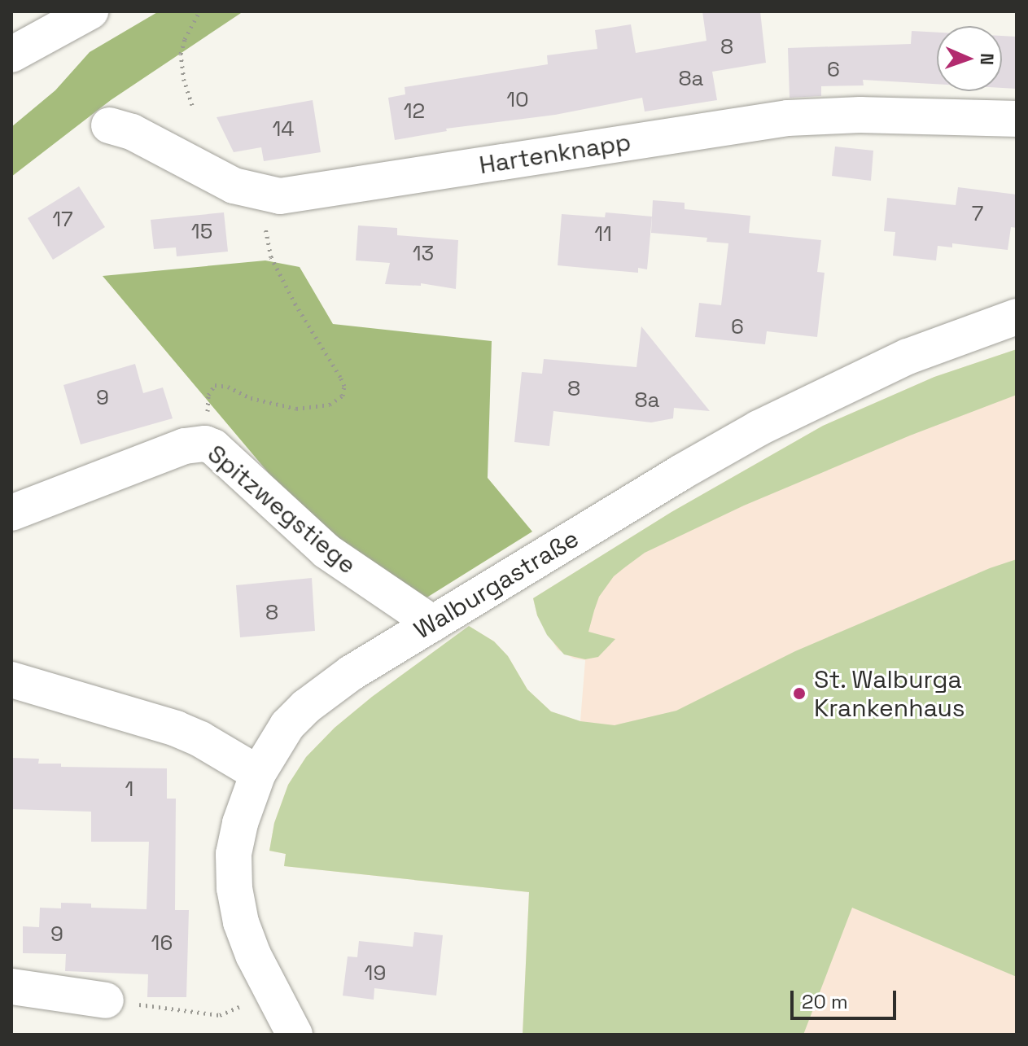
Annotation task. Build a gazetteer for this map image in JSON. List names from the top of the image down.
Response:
{
  "streets": {
    "street": ["Hartenknapp", "Spitzwegstiege", "Walburgastraße"]
  },
  "crossings": [
    ["Spitzwegstiege", "Walburgastraße"]
  ],
  "places": ["St. Walburga Krankenhaus"],
  "house_numbers": [
    "8",
    "6",
    "8a",
    "10",
    "12",
    "14",
    "7",
    "17",
    "15",
    "11",
    "13",
    "6",
    "8",
    "9",
    "8a",
    "8",
    "1",
    "9",
    "16",
    "19"
  ],
  "scale_bar": "20 m",
  "north": "right"
}
